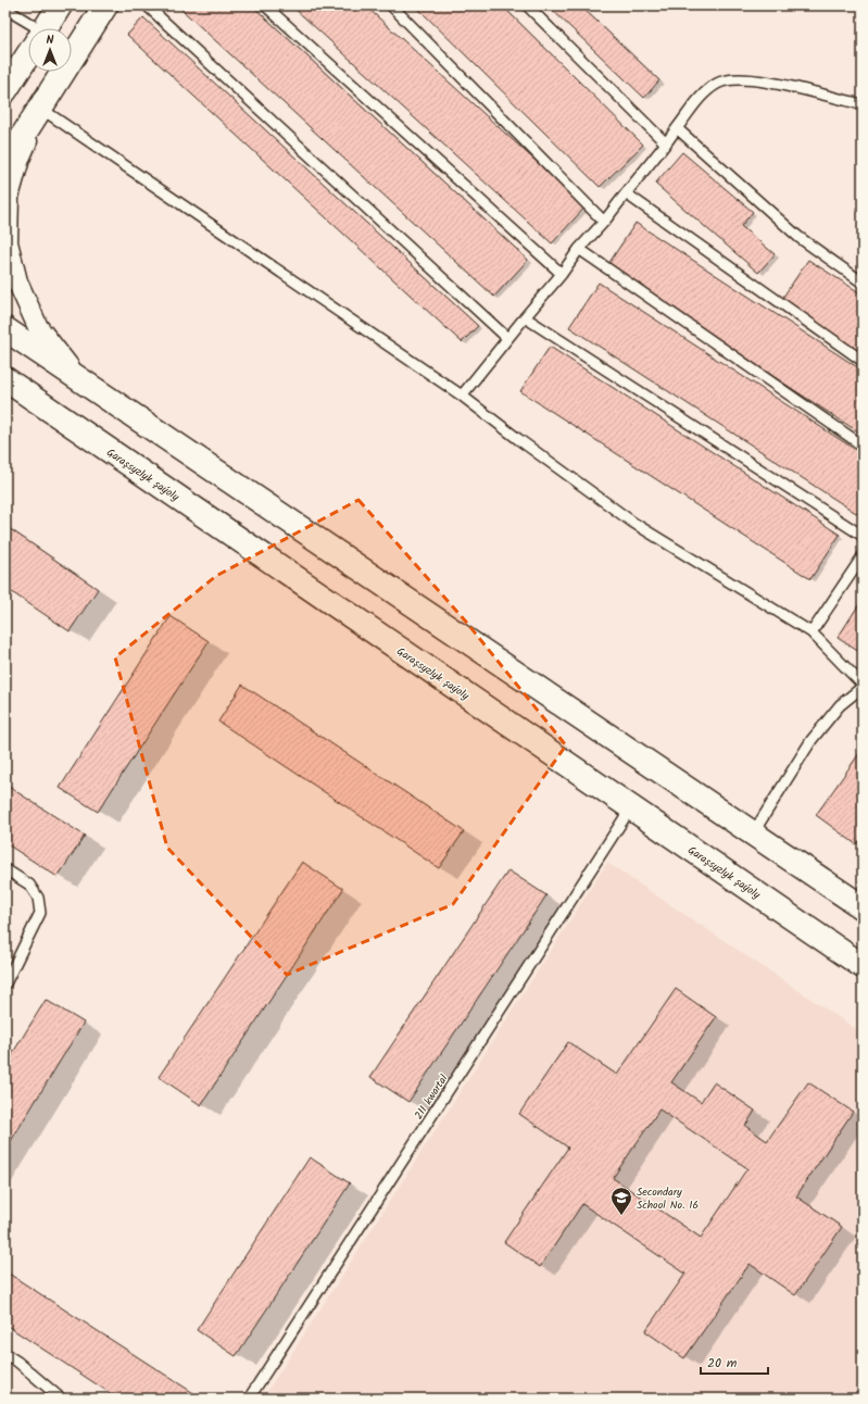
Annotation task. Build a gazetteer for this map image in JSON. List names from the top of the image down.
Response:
{
  "streets": {
    "main road": ["Garaşsyzlyk şaýoly"],
    "lane": ["211 kwartal"]
  },
  "crossings": [
    ["Garaşsyzlyk şaýoly", "211 kwartal"]
  ],
  "places": {
    "school or university": ["Secondary School No. 16"]
  },
  "scale_bar": "20 m",
  "north": "top"
}
